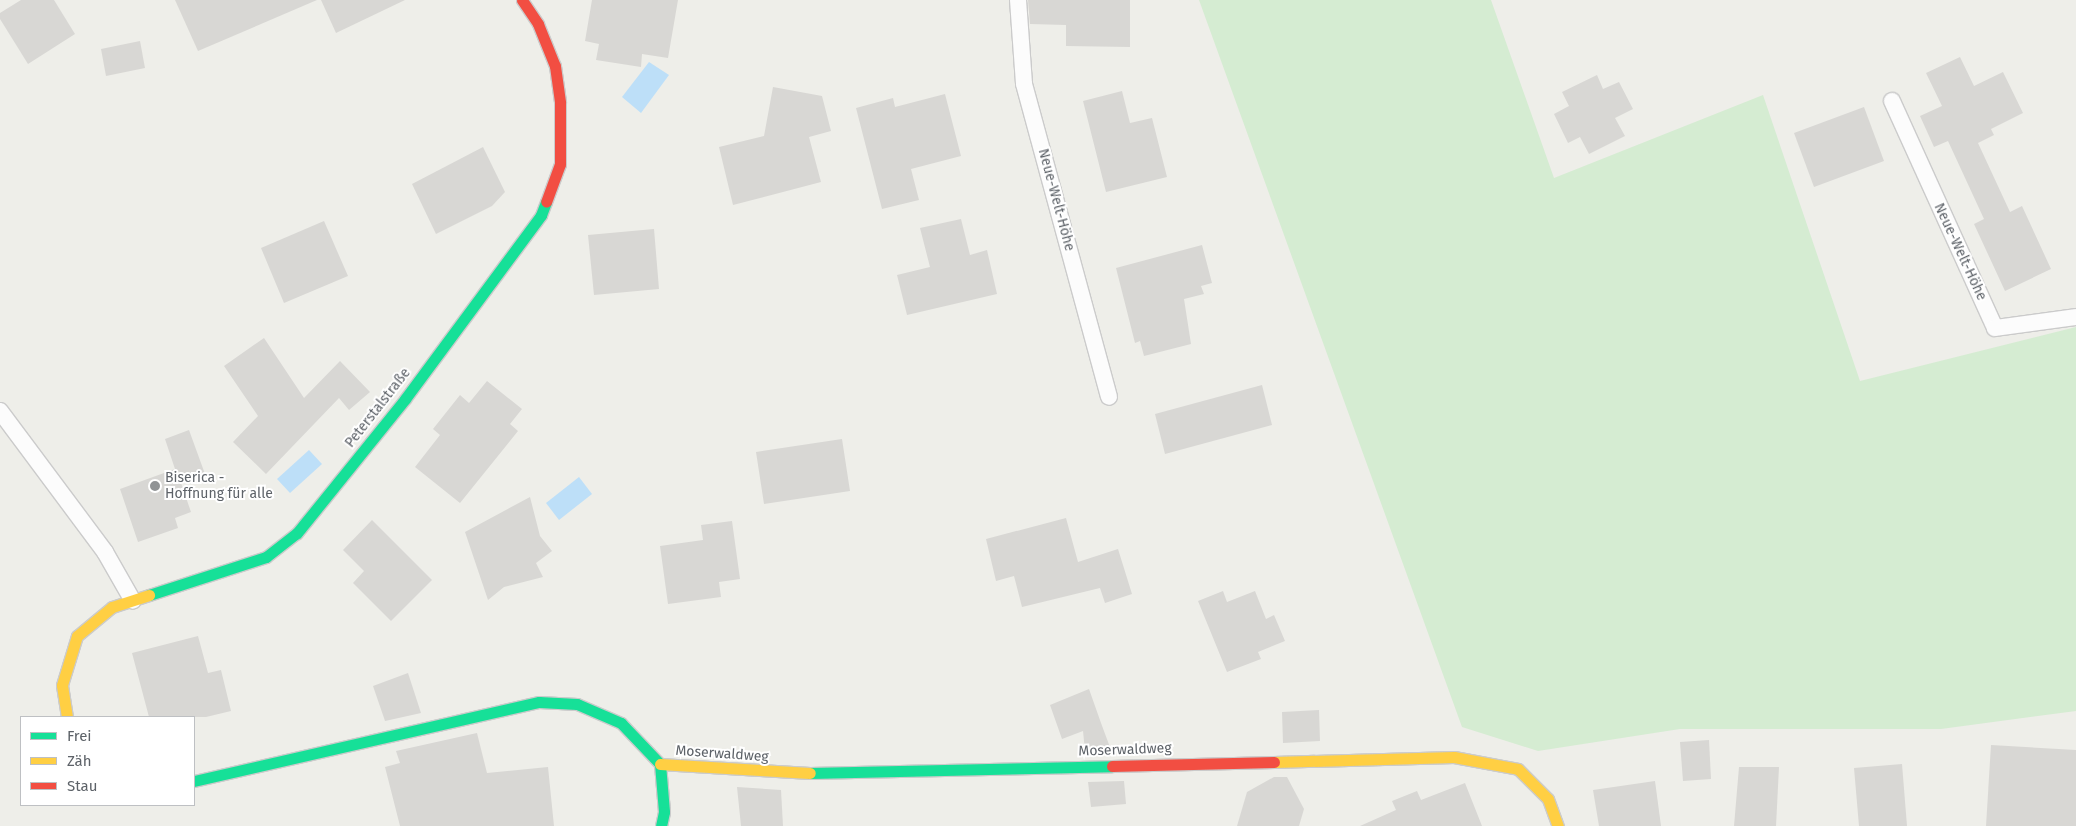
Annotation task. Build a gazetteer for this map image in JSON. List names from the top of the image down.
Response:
{
  "streets": {
    "street": ["Peterstalstraße", "Moserwaldweg"],
    "lane": ["Neue-Welt-Höhe"]
  },
  "places": ["Biserica - Hoffnung für alle"],
  "legend": ["Frei", "Zäh", "Stau"]
}
